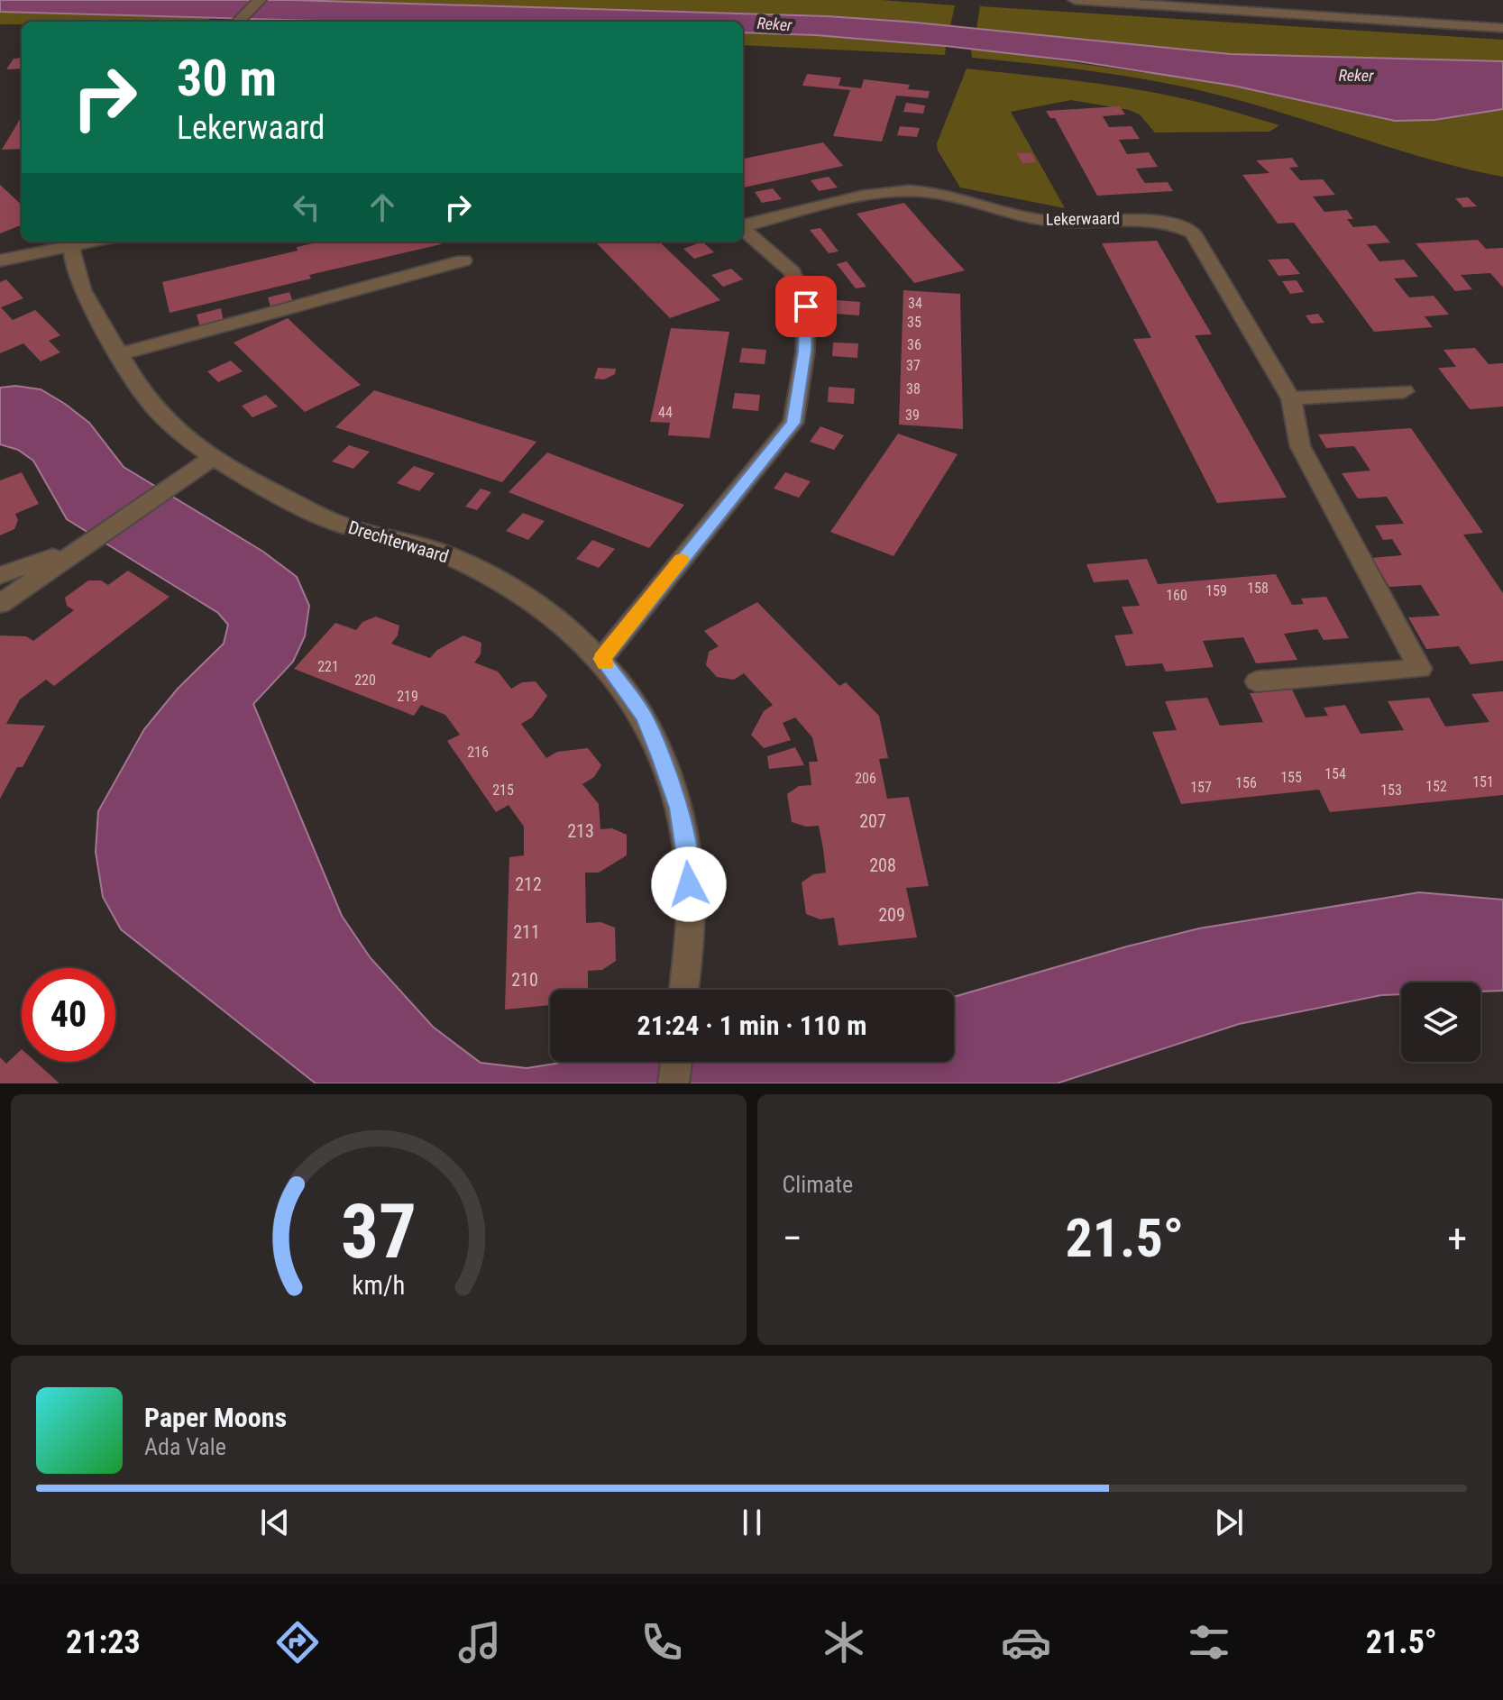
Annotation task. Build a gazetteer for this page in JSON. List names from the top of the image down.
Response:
{
  "streets": {
    "street": ["Lekerwaard", "Drechterwaard"]
  },
  "crossings": [
    ["Lekerwaard", "Drechterwaard"]
  ],
  "water": ["Reker"],
  "house_numbers": [
    "34",
    "35",
    "36",
    "37",
    "38",
    "44",
    "39",
    "158",
    "159",
    "160",
    "221",
    "220",
    "219",
    "216",
    "154",
    "155",
    "206",
    "151",
    "156",
    "152",
    "157",
    "215",
    "153",
    "207",
    "213",
    "208",
    "212",
    "209",
    "211",
    "210"
  ],
  "page": {
    "turn": ["30 m", "Lekerwaard"],
    "limit": "40",
    "trip": "21:24 · 1 min · 110 m",
    "tile": "Climate",
    "heat": ["−", "21.5°", "+"],
    "song": ["Paper Moons", "Ada Vale"],
    "tabs": ["21:23", "21.5°"],
    "gauge": ["37", "km/h"]
  }
}
